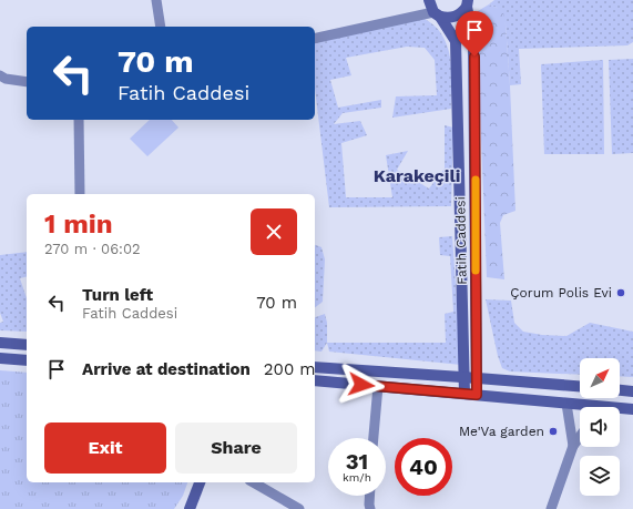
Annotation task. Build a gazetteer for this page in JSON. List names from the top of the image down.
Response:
{
  "streets": {
    "main road": ["Fatih Caddesi"]
  },
  "districts": ["Karakeçili"],
  "places": ["Çorum Polis Evi", "Me'Va garden"],
  "north": "top right",
  "page": {
    "turn": ["70 m", "Fatih Caddesi"],
    "heading": ["1 min", "270 m · 06:02"],
    "list": [
      {
        "name": "Turn left",
        "note": "Fatih Caddesi",
        "value": "70 m"
      },
      {
        "name": "Arrive at destination",
        "value": "200 m"
      }
    ],
    "buttons": ["Exit", "Share"],
    "speed": "31 km/h",
    "limit": "40"
  }
}
